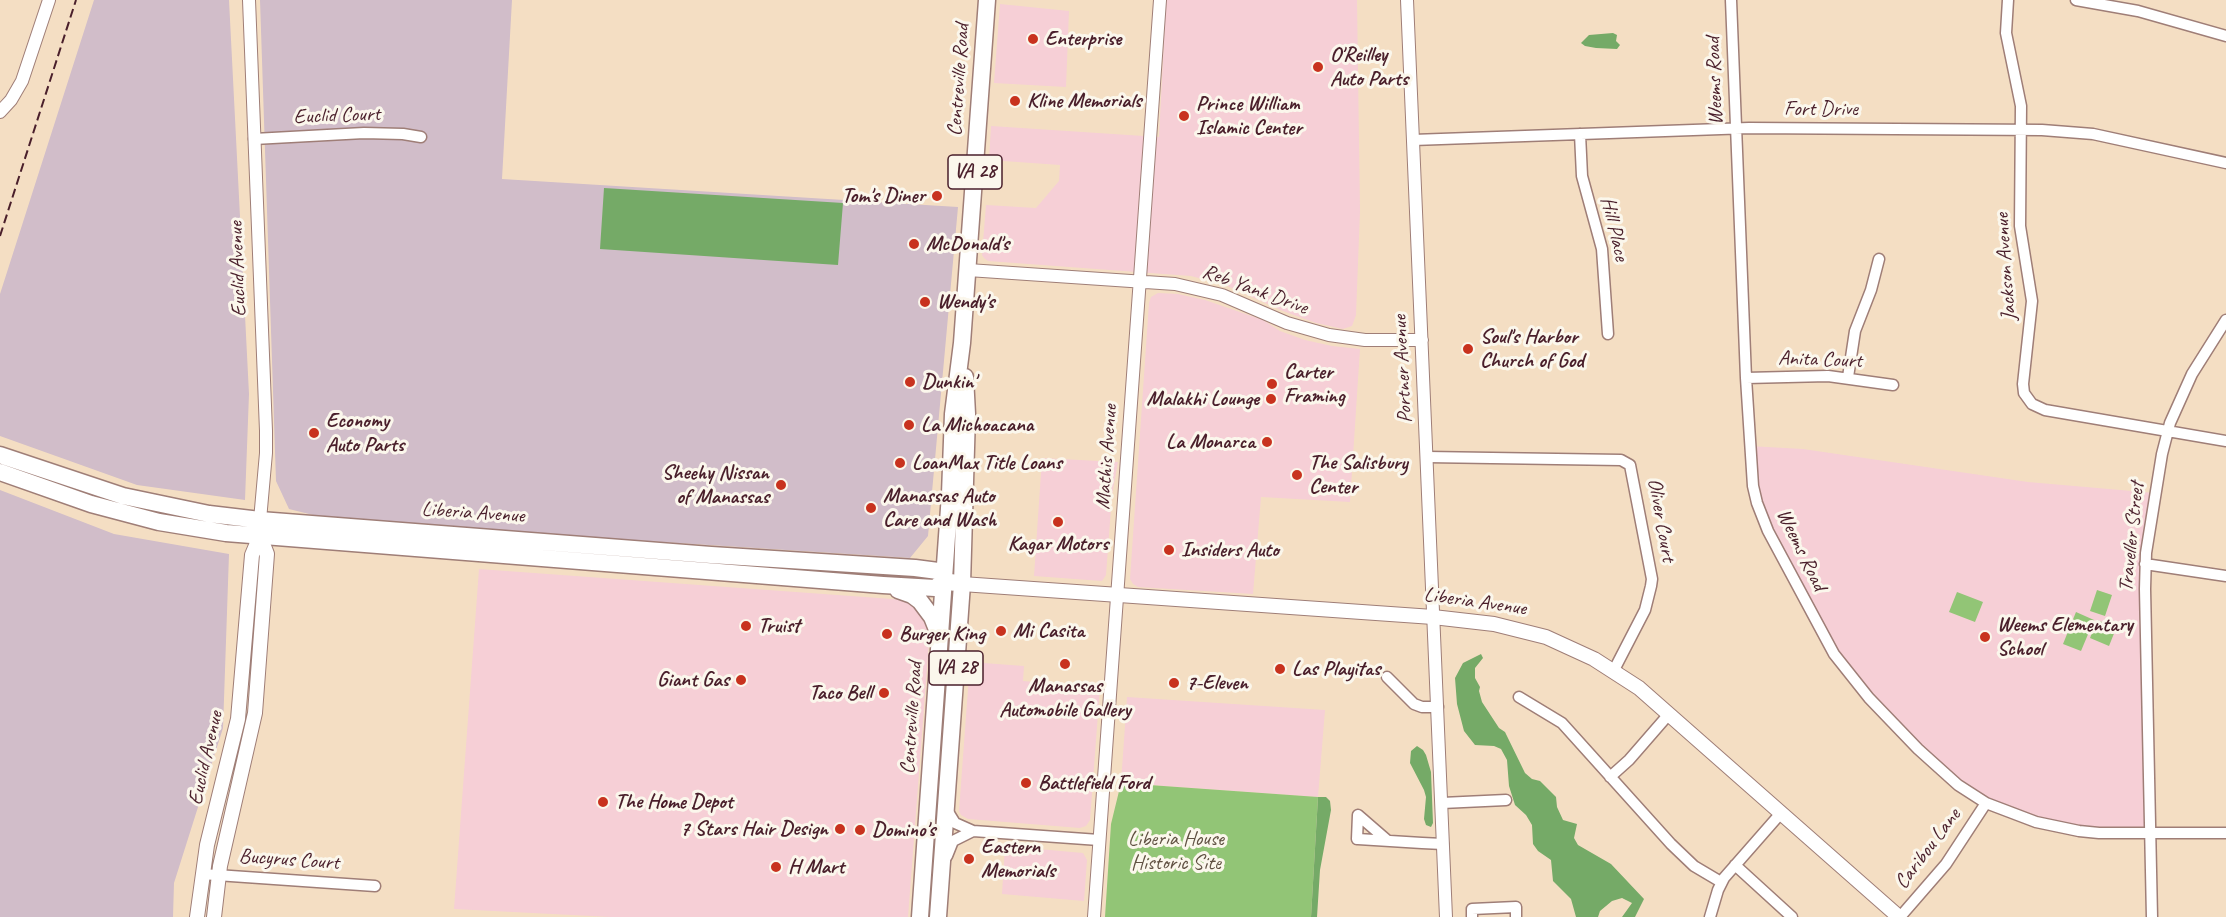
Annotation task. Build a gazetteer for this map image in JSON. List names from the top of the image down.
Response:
{
  "streets": {
    "highway": ["Centreville Road", "VA 28", "Liberia Avenue"],
    "main road": ["Euclid Avenue"],
    "street": [
      "Weems Road",
      "Fort Drive",
      "Euclid Court",
      "Hill Place",
      "Jackson Avenue",
      "Reb Yank Drive",
      "Anita Court",
      "Portner Avenue",
      "Mathis Avenue",
      "Oliver Court",
      "Traveller Street",
      "Caribou Lane",
      "Bucyrus Court"
    ]
  },
  "crossings": [
    ["Centreville Road", "Reb Yank Drive"],
    ["Centreville Road", "Liberia Avenue"],
    ["Weems Road", "Fort Drive"],
    ["Weems Road", "Anita Court"],
    ["Weems Road", "Traveller Street"],
    ["Weems Road", "Caribou Lane"],
    ["Fort Drive", "Hill Place"],
    ["Fort Drive", "Jackson Avenue"],
    ["Fort Drive", "Portner Avenue"],
    ["Euclid Court", "Euclid Avenue"],
    ["Jackson Avenue", "Traveller Street"],
    ["Euclid Avenue", "Liberia Avenue"],
    ["Euclid Avenue", "Bucyrus Court"],
    ["Reb Yank Drive", "Portner Avenue"],
    ["Reb Yank Drive", "Mathis Avenue"],
    ["Portner Avenue", "Liberia Avenue"],
    ["Portner Avenue", "Oliver Court"],
    ["Mathis Avenue", "Liberia Avenue"],
    ["Liberia Avenue", "Oliver Court"],
    ["Liberia Avenue", "Caribou Lane"]
  ],
  "parks": ["Liberia House Historic Site"],
  "places": [
    "Enterprise",
    "O'Reilley Auto Parts",
    "Kline Memorials",
    "Prince William Islamic Center",
    "Tom's Diner",
    "McDonald's",
    "Wendy's",
    "Soul's Harbor Church of God",
    "Dunkin'",
    "Carter Framing",
    "Malakhi Lounge",
    "La Michoacana",
    "Economy Auto Parts",
    "La Monarca",
    "LoanMax Title Loans",
    "The Salisbury Center",
    "Sheehy Nissan of Manassas",
    "Manassas Auto Care and Wash",
    "Kagar Motors",
    "Insiders Auto",
    "Truist",
    "Mi Casita",
    "Burger King",
    "Weems Elementary School",
    "Manassas Automobile Gallery",
    "Las Playitas",
    "Giant Gas",
    "7-Eleven",
    "Taco Bell",
    "Battlefield Ford",
    "The Home Depot",
    "7 Stars Hair Design",
    "Domino's",
    "Eastern Memorials",
    "H Mart"
  ]
}
